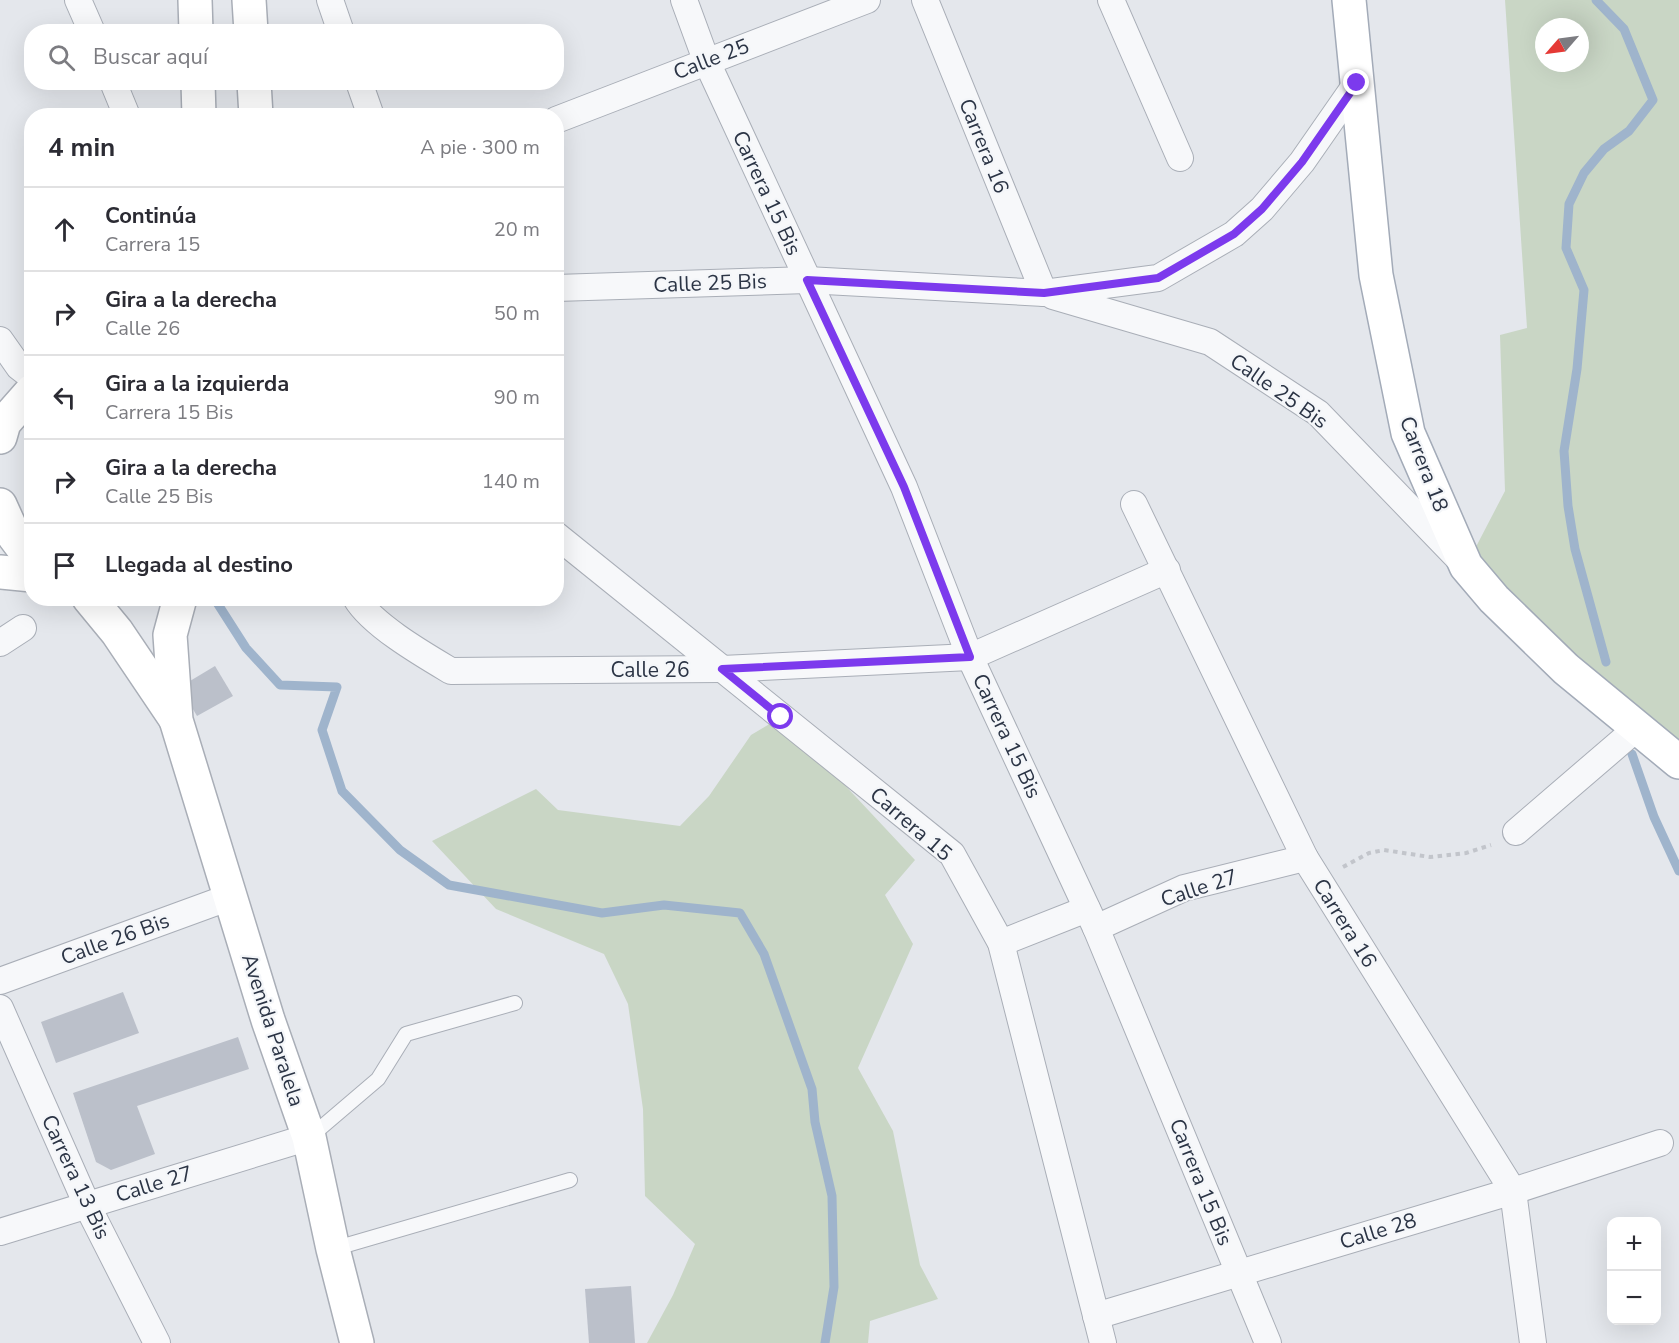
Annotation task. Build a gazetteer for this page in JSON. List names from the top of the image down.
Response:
{
  "streets": {
    "main road": ["Carrera 18", "Avenida Paralela"],
    "street": [
      "Calle 25",
      "Carrera 16",
      "Carrera 15 Bis",
      "Calle 25 Bis",
      "Calle 26",
      "Carrera 15",
      "Calle 27",
      "Calle 26 Bis",
      "Carrera 13 Bis",
      "Calle 28"
    ]
  },
  "crossings": [
    ["Calle 25", "Carrera 15 Bis"],
    ["Carrera 16", "Calle 25 Bis"],
    ["Carrera 16", "Calle 26"],
    ["Carrera 16", "Calle 27"],
    ["Carrera 16", "Calle 28"],
    ["Carrera 15 Bis", "Calle 25 Bis"],
    ["Carrera 15 Bis", "Calle 26"],
    ["Carrera 15 Bis", "Calle 27"],
    ["Carrera 15 Bis", "Calle 28"],
    ["Calle 25 Bis", "Carrera 18"],
    ["Calle 26", "Carrera 15"],
    ["Carrera 15", "Calle 27"],
    ["Carrera 15", "Calle 28"],
    ["Calle 27", "Avenida Paralela"],
    ["Calle 27", "Carrera 13 Bis"],
    ["Calle 26 Bis", "Avenida Paralela"]
  ],
  "north": "bottom left",
  "page": {
    "search": "Buscar aquí",
    "heading": ["4 min", "A pie · 300 m"],
    "list": [
      ["Continúa", "Carrera 15", "20 m"],
      ["Gira a la derecha", "Calle 26", "50 m"],
      ["Gira a la izquierda", "Carrera 15 Bis", "90 m"],
      ["Gira a la derecha", "Calle 25 Bis", "140 m"],
      "Llegada al destino"
    ],
    "map_buttons": ["+", "−"]
  }
}
